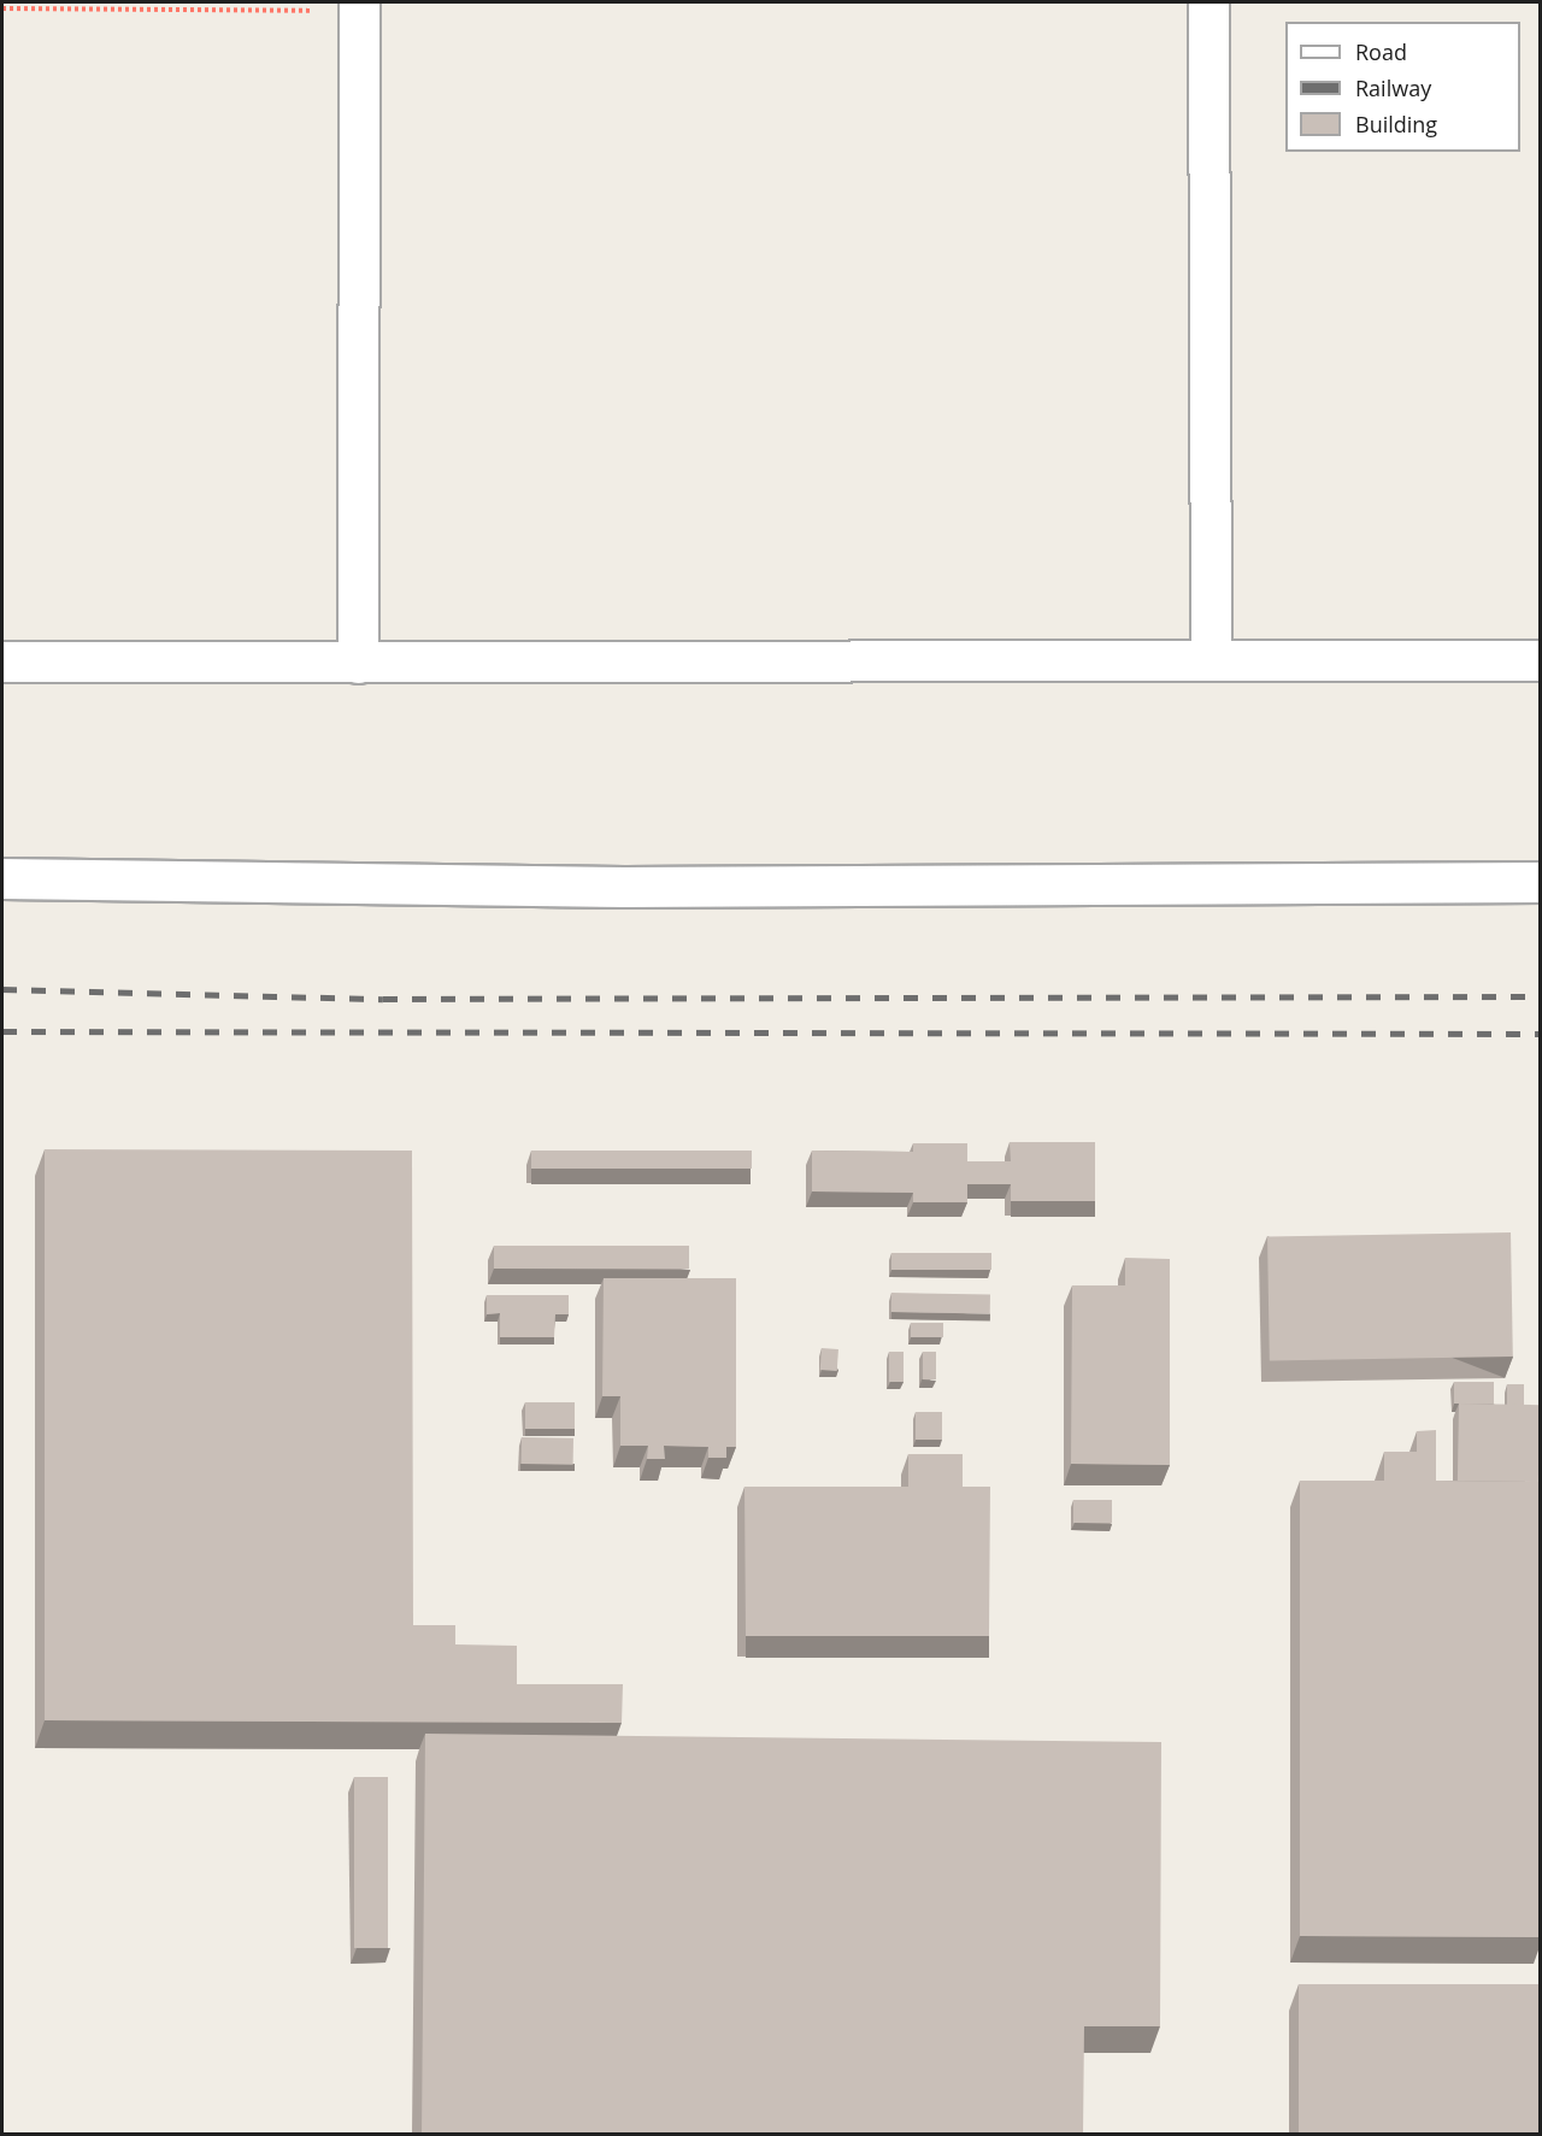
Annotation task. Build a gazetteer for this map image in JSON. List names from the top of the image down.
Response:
{
  "legend": ["Road", "Railway", "Building"]
}
